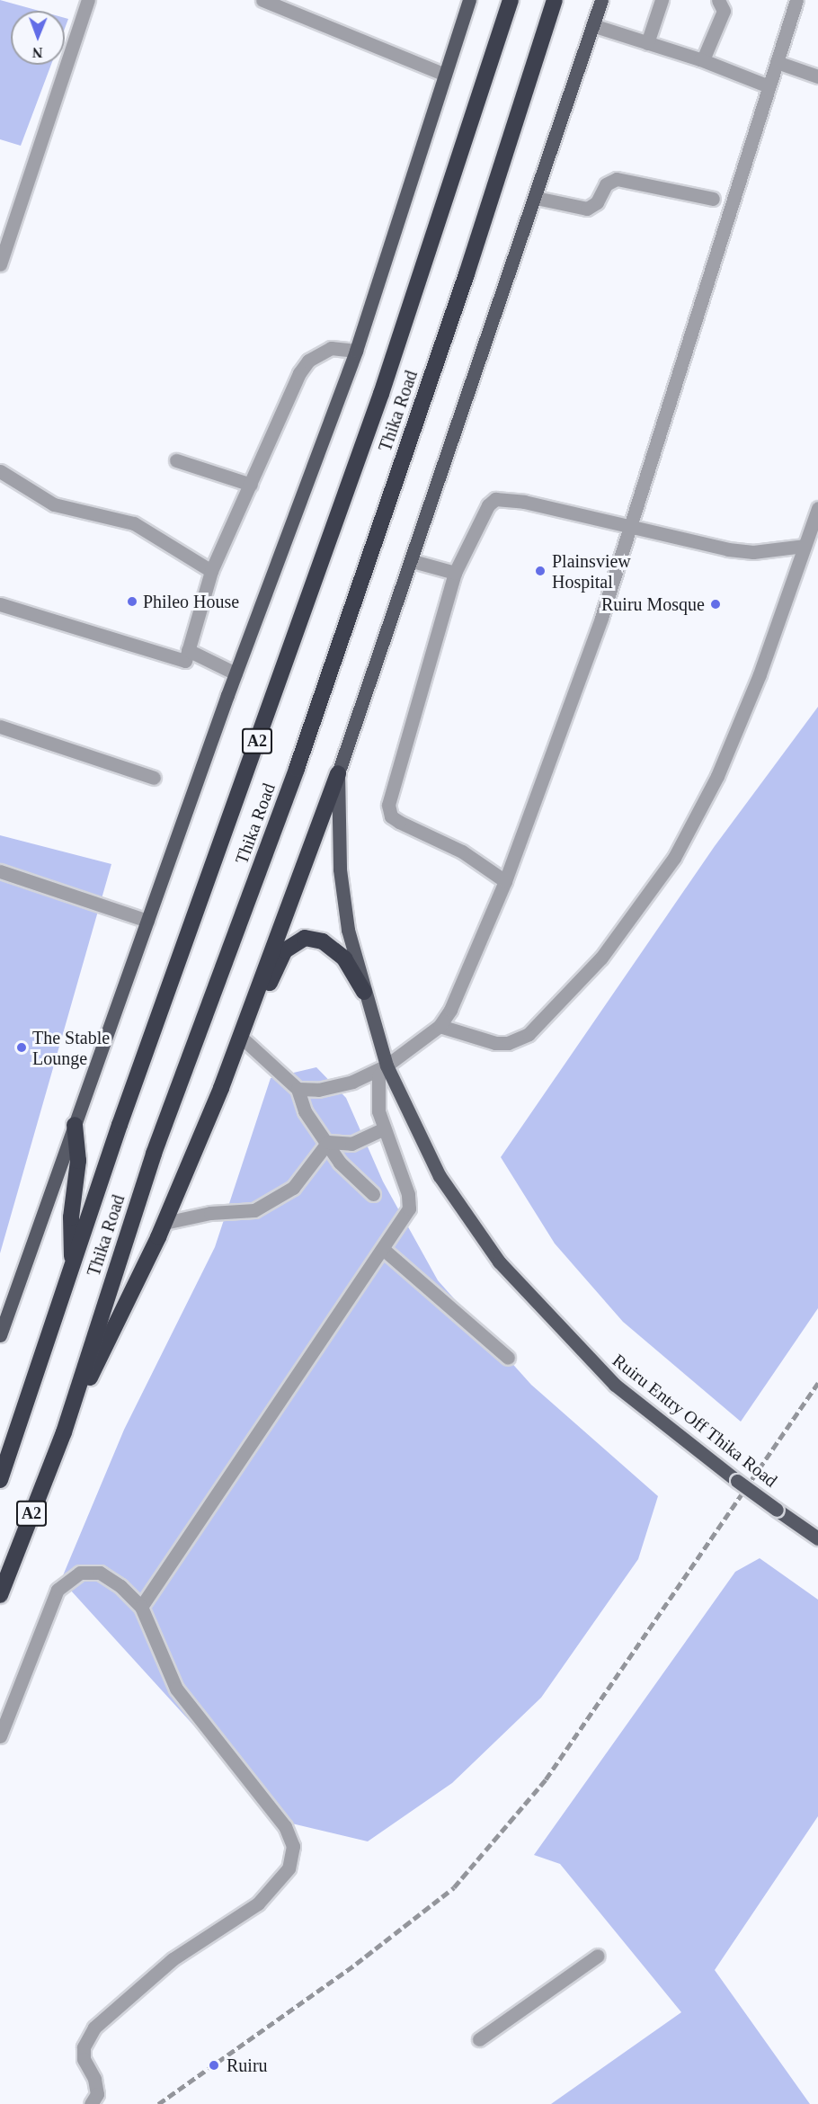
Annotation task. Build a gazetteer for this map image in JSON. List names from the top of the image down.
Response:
{
  "streets": {
    "highway": ["Thika Road", "A2"],
    "main road": ["Ruiru Entry Off Thika Road"]
  },
  "places": [
    "Plainsview Hospital",
    "Phileo House",
    "Ruiru Mosque",
    "The Stable Lounge",
    "Ruiru"
  ],
  "north": "bottom"
}
